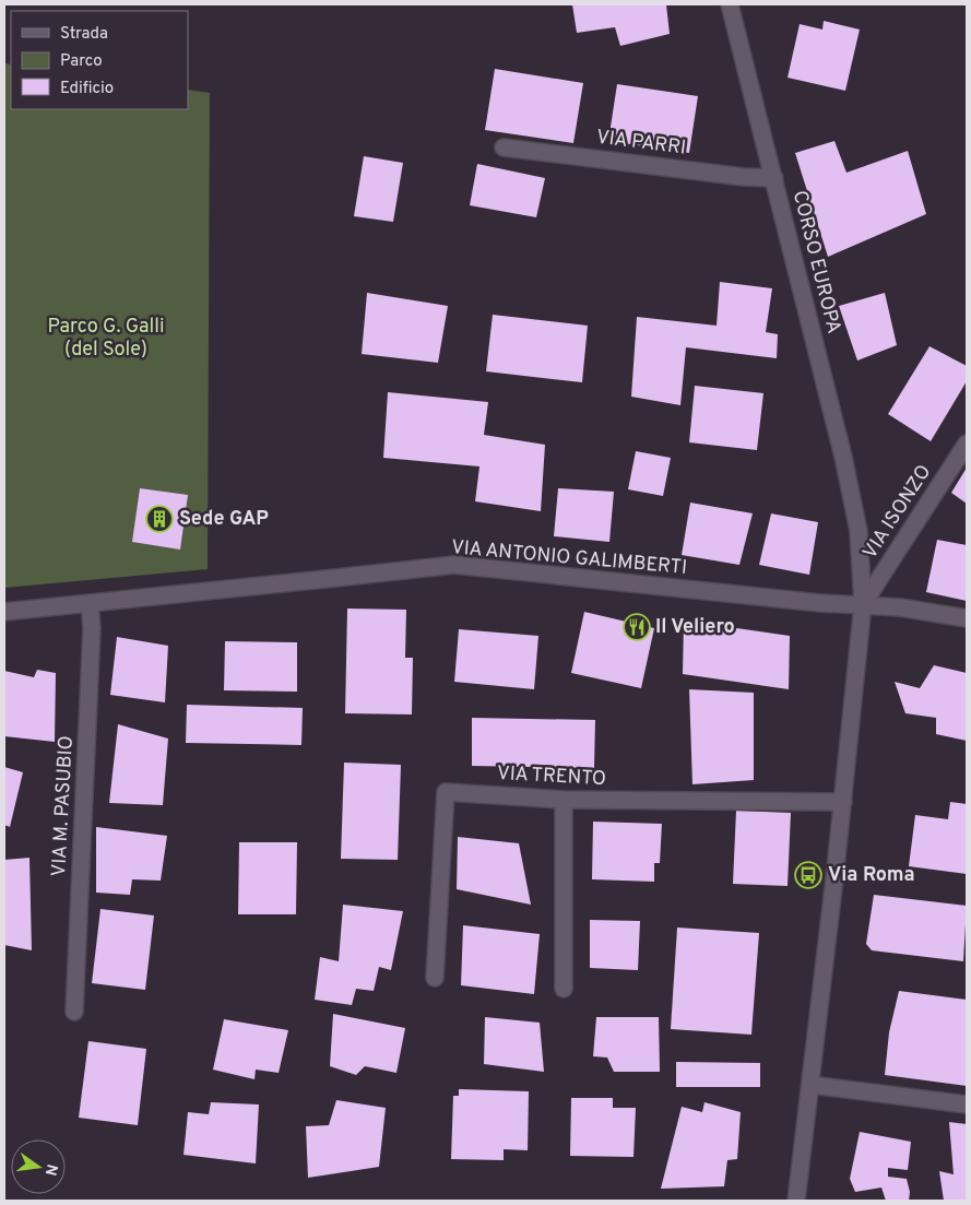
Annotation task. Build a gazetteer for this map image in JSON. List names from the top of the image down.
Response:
{
  "streets": {
    "street": [
      "VIA PARRI",
      "CORSO EUROPA",
      "VIA ISONZO",
      "VIA ANTONIO GALIMBERTI",
      "VIA TRENTO",
      "VIA M. PASUBIO"
    ]
  },
  "crossings": [
    ["VIA PARRI", "CORSO EUROPA"],
    ["CORSO EUROPA", "VIA ISONZO"],
    ["CORSO EUROPA", "VIA ANTONIO GALIMBERTI"],
    ["VIA ISONZO", "VIA ANTONIO GALIMBERTI"],
    ["VIA ANTONIO GALIMBERTI", "VIA M. PASUBIO"]
  ],
  "parks": ["Parco G. Galli (del Sole)"],
  "places": {
    "building": ["Sede GAP"],
    "restaurant": ["Il Veliero"],
    "bus stop": ["Via Roma"]
  },
  "legend": ["Strada", "Parco", "Edificio"],
  "north": "right"
}
